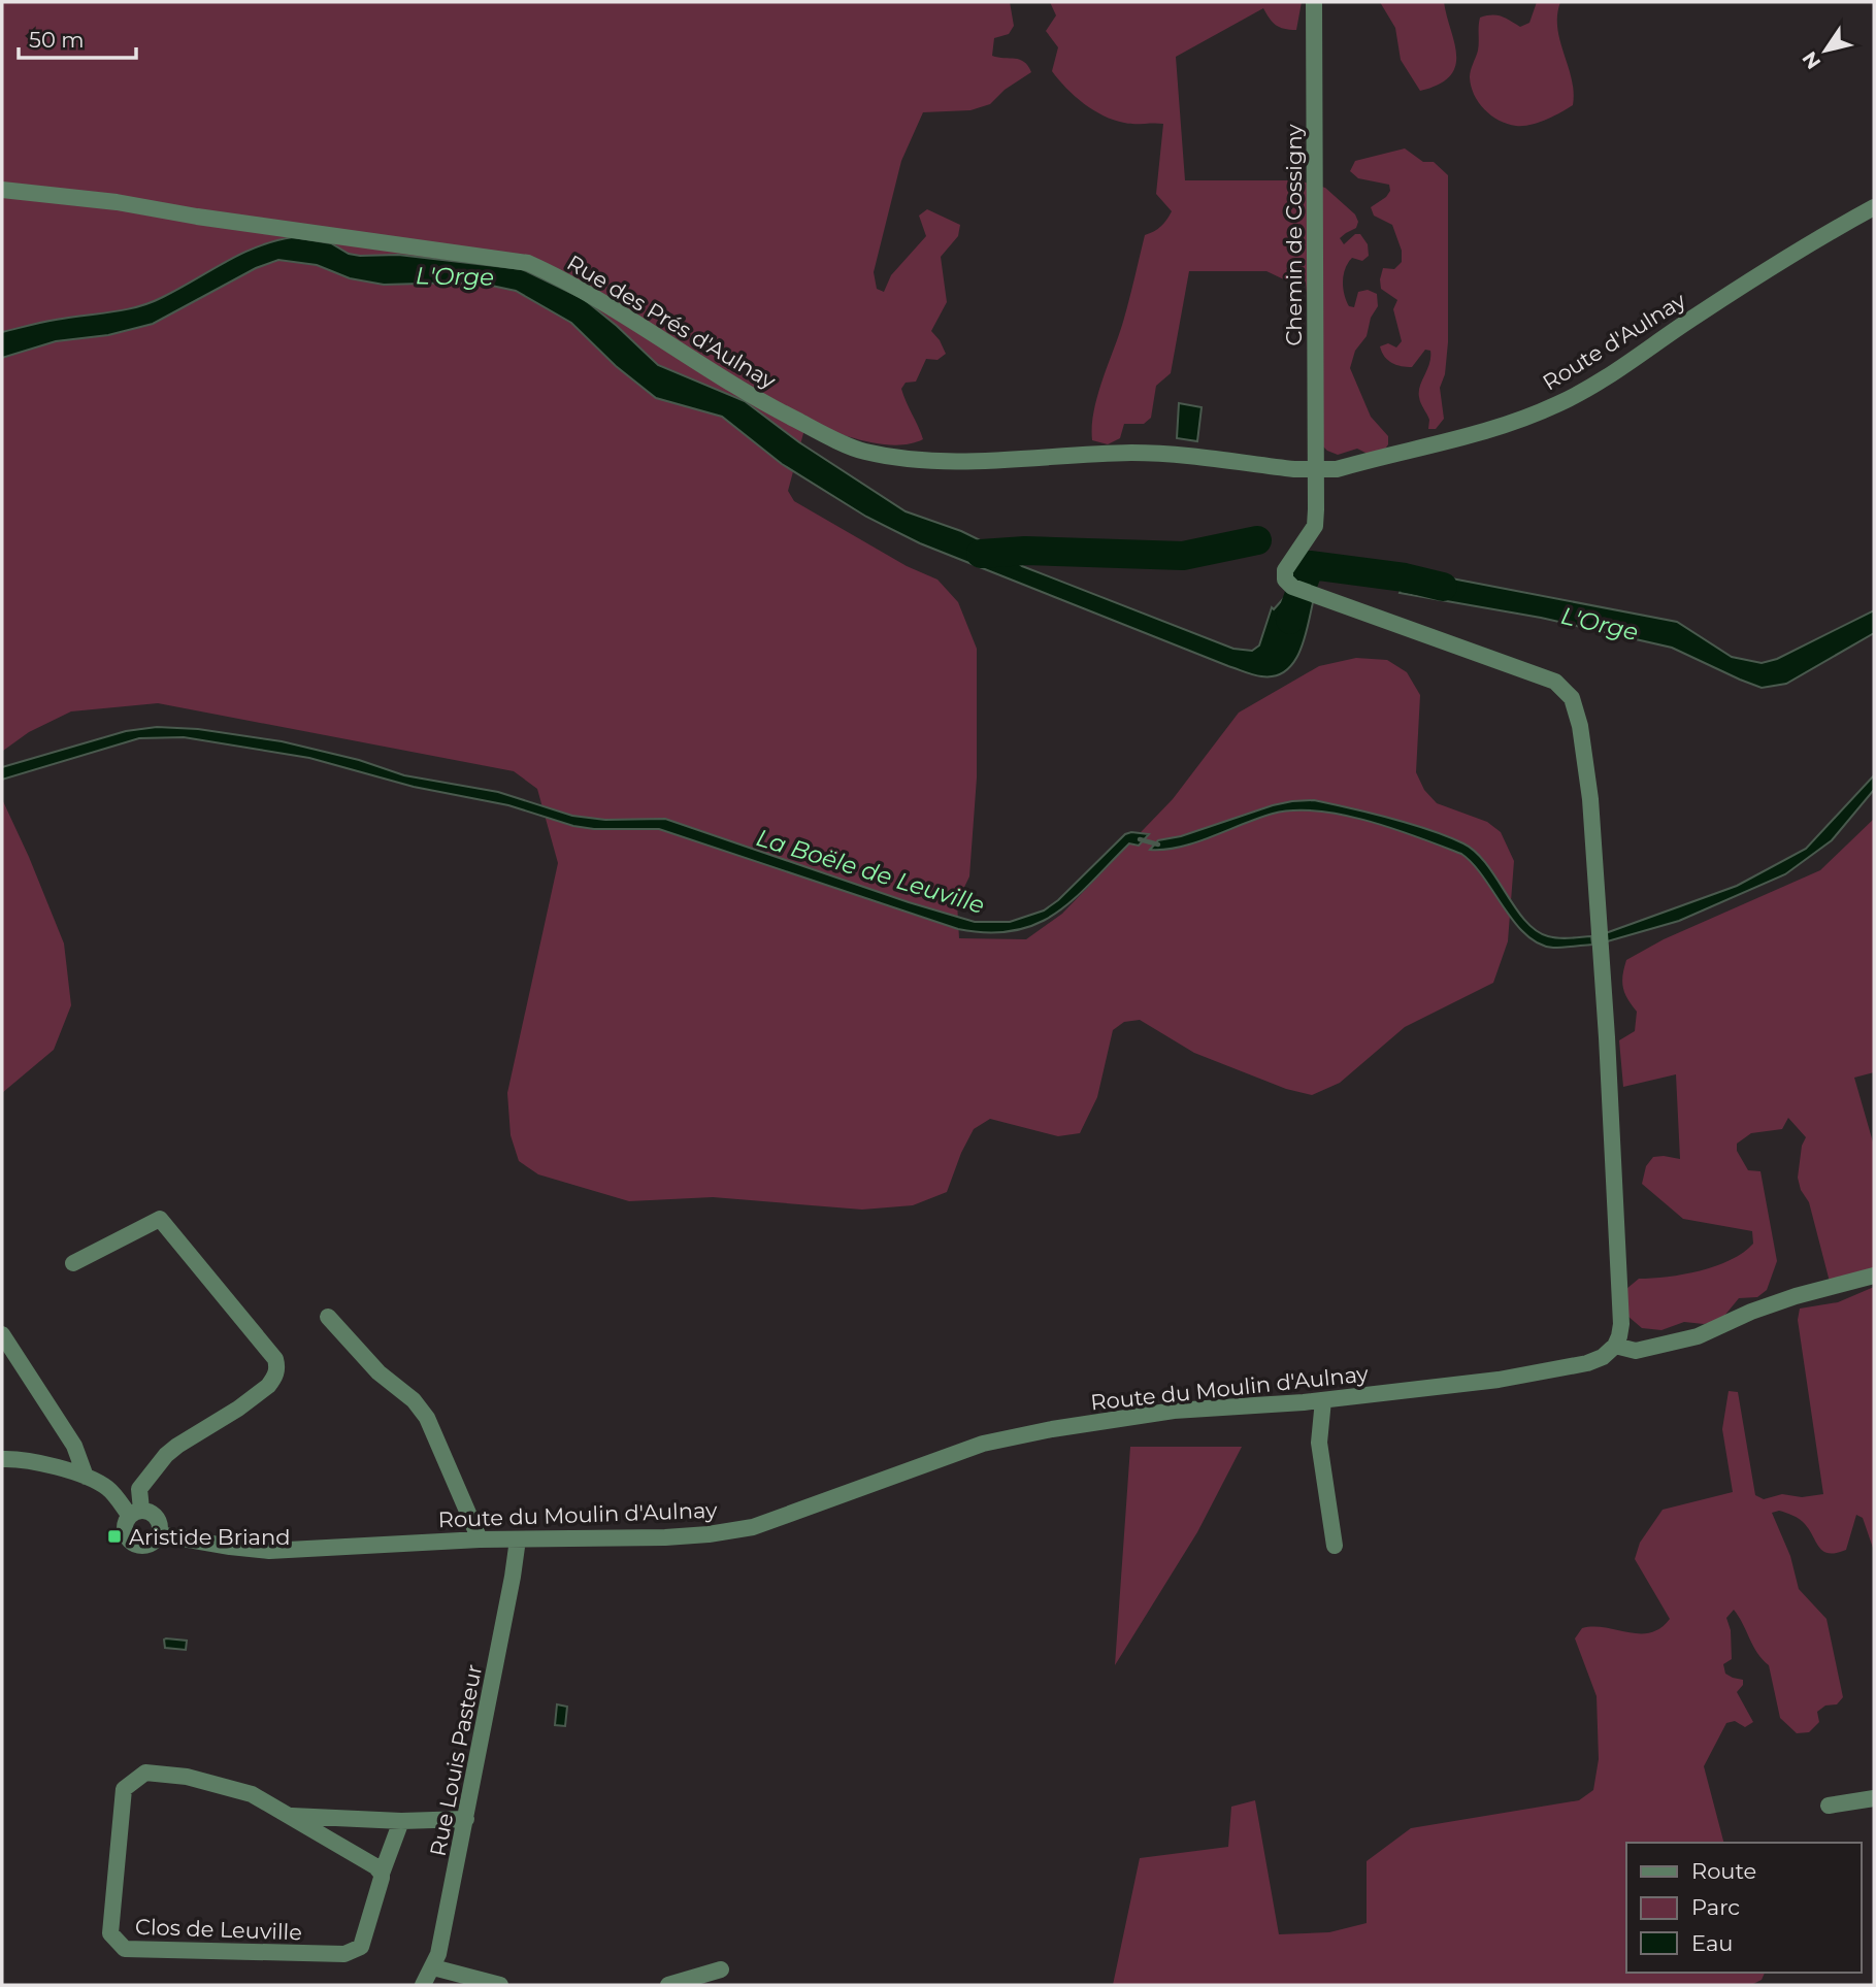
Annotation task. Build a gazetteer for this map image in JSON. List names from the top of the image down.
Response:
{
  "streets": {
    "street": [
      "Chemin de Cossigny",
      "Rue des Prés d'Aulnay",
      "Route d'Aulnay",
      "Route du Moulin d'Aulnay",
      "Rue Louis Pasteur",
      "Clos de Leuville"
    ]
  },
  "crossings": [
    ["Chemin de Cossigny", "Rue des Prés d'Aulnay"],
    ["Chemin de Cossigny", "Route d'Aulnay"],
    ["Chemin de Cossigny", "Route du Moulin d'Aulnay"],
    ["Rue des Prés d'Aulnay", "Route d'Aulnay"],
    ["Route du Moulin d'Aulnay", "Rue Louis Pasteur"],
    ["Rue Louis Pasteur", "Clos de Leuville"]
  ],
  "water": ["L'Orge", "La Boële de Leuville"],
  "places": {
    "transit": ["Aristide Briand"]
  },
  "legend": ["Route", "Parc", "Eau"],
  "scale_bar": "50 m",
  "north": "bottom left"
}
